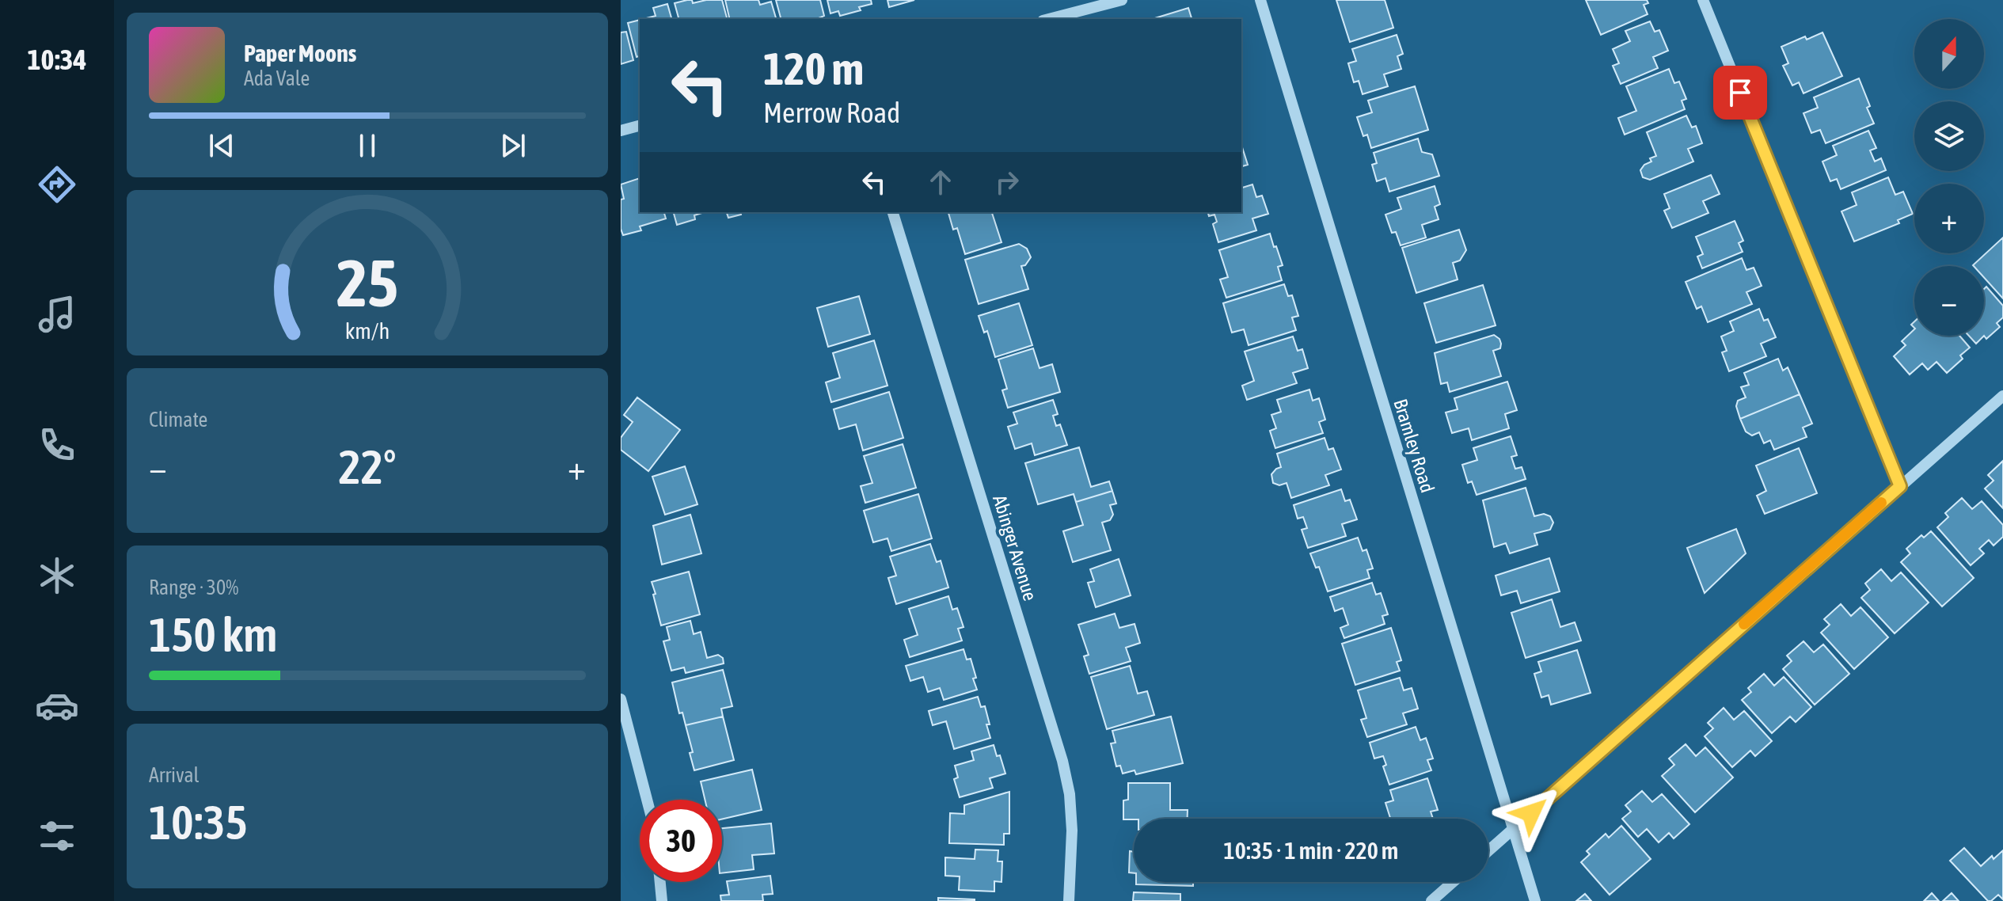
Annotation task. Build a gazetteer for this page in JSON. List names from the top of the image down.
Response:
{
  "streets": {
    "street": ["Bramley Road", "Abinger Avenue"]
  },
  "north": "top",
  "page": {
    "tabs": "10:34",
    "map_buttons": ["+", "−"],
    "turn": ["120 m", "Merrow Road"],
    "song": ["Paper Moons", "Ada Vale"],
    "tile": [
      "Climate",
      ["Range · 30%", "150 km"],
      ["Arrival", "10:35"]
    ],
    "heat": ["−", "22°", "+"],
    "limit": "30",
    "trip": "10:35 · 1 min · 220 m",
    "gauge": ["25", "km/h"]
  }
}
